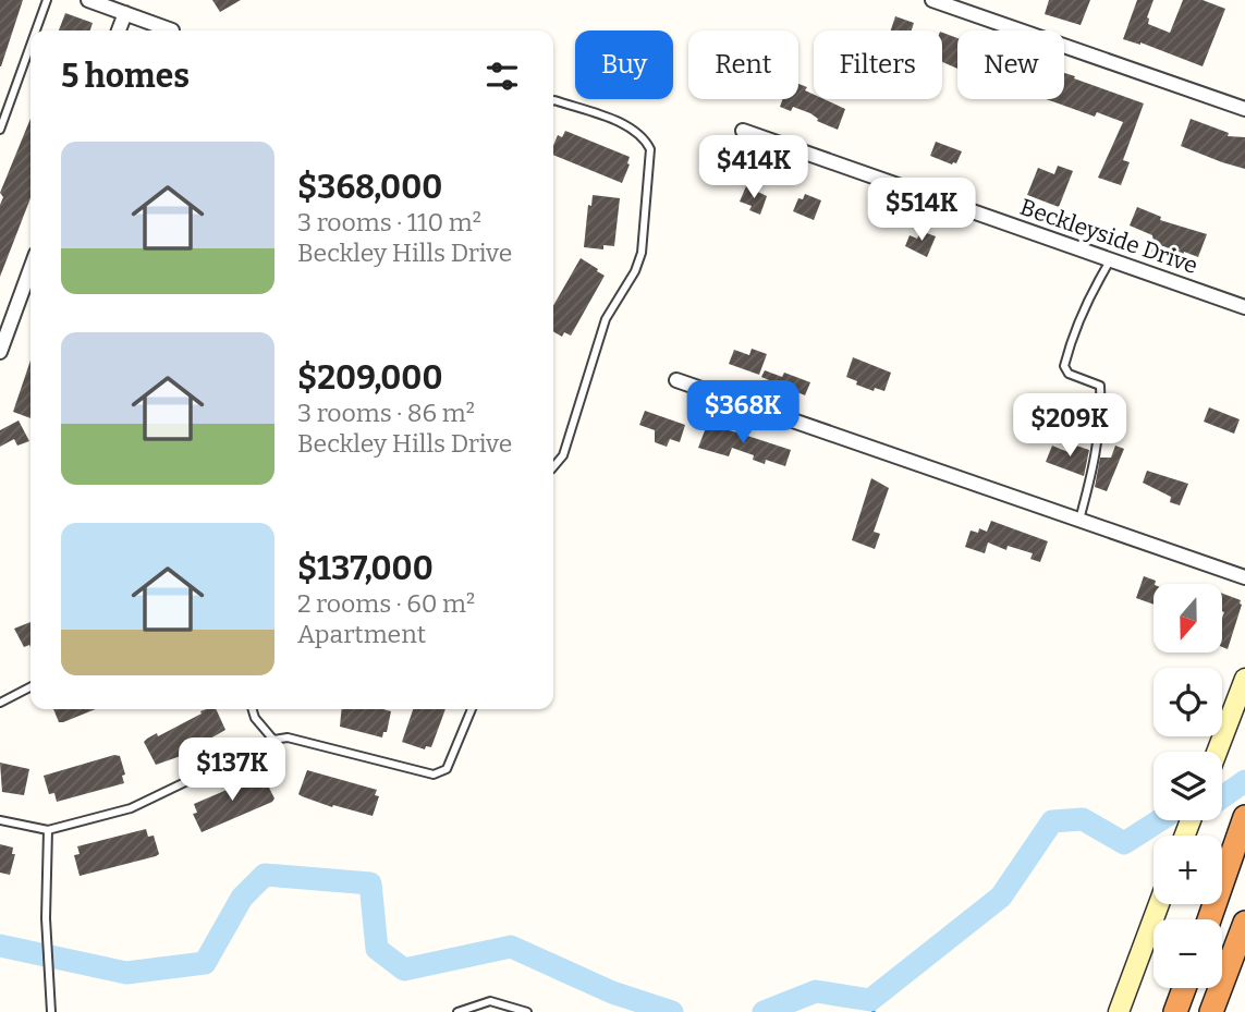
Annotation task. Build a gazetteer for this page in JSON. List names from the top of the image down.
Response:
{
  "streets": {
    "street": ["Beckleyside Drive"]
  },
  "north": "bottom",
  "page": {
    "chip": [
      "Buy",
      "Rent",
      "Filters",
      "New"
    ],
    "heading": "5 homes",
    "list": [
      {
        "name": "$368,000",
        "note": "3 rooms · 110 m² · Beckley Hills Drive"
      },
      {
        "name": "$209,000",
        "note": "3 rooms · 86 m² · Beckley Hills Drive"
      },
      {
        "name": "$137,000",
        "note": "2 rooms · 60 m² · Apartment"
      }
    ],
    "price": [
      "$414K",
      "$514K",
      "$368K",
      "$209K",
      "$137K"
    ],
    "map_buttons": ["+", "−"]
  }
}
